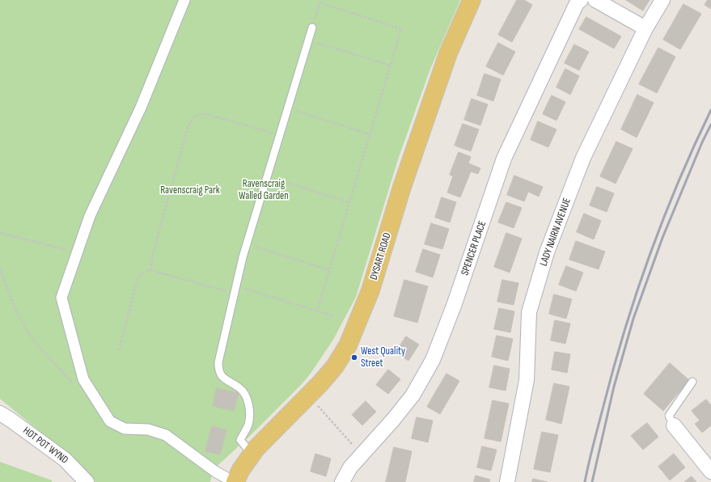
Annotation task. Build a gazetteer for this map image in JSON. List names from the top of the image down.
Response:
{
  "streets": {
    "main road": ["DYSART ROAD"],
    "street": ["LADY NAIRN AVENUE", "SPENCER PLACE", "HOT POT WYND"]
  },
  "parks": ["Ravenscraig Walled Garden", "Ravenscraig Park"],
  "places": ["West Quality Street"]
}
